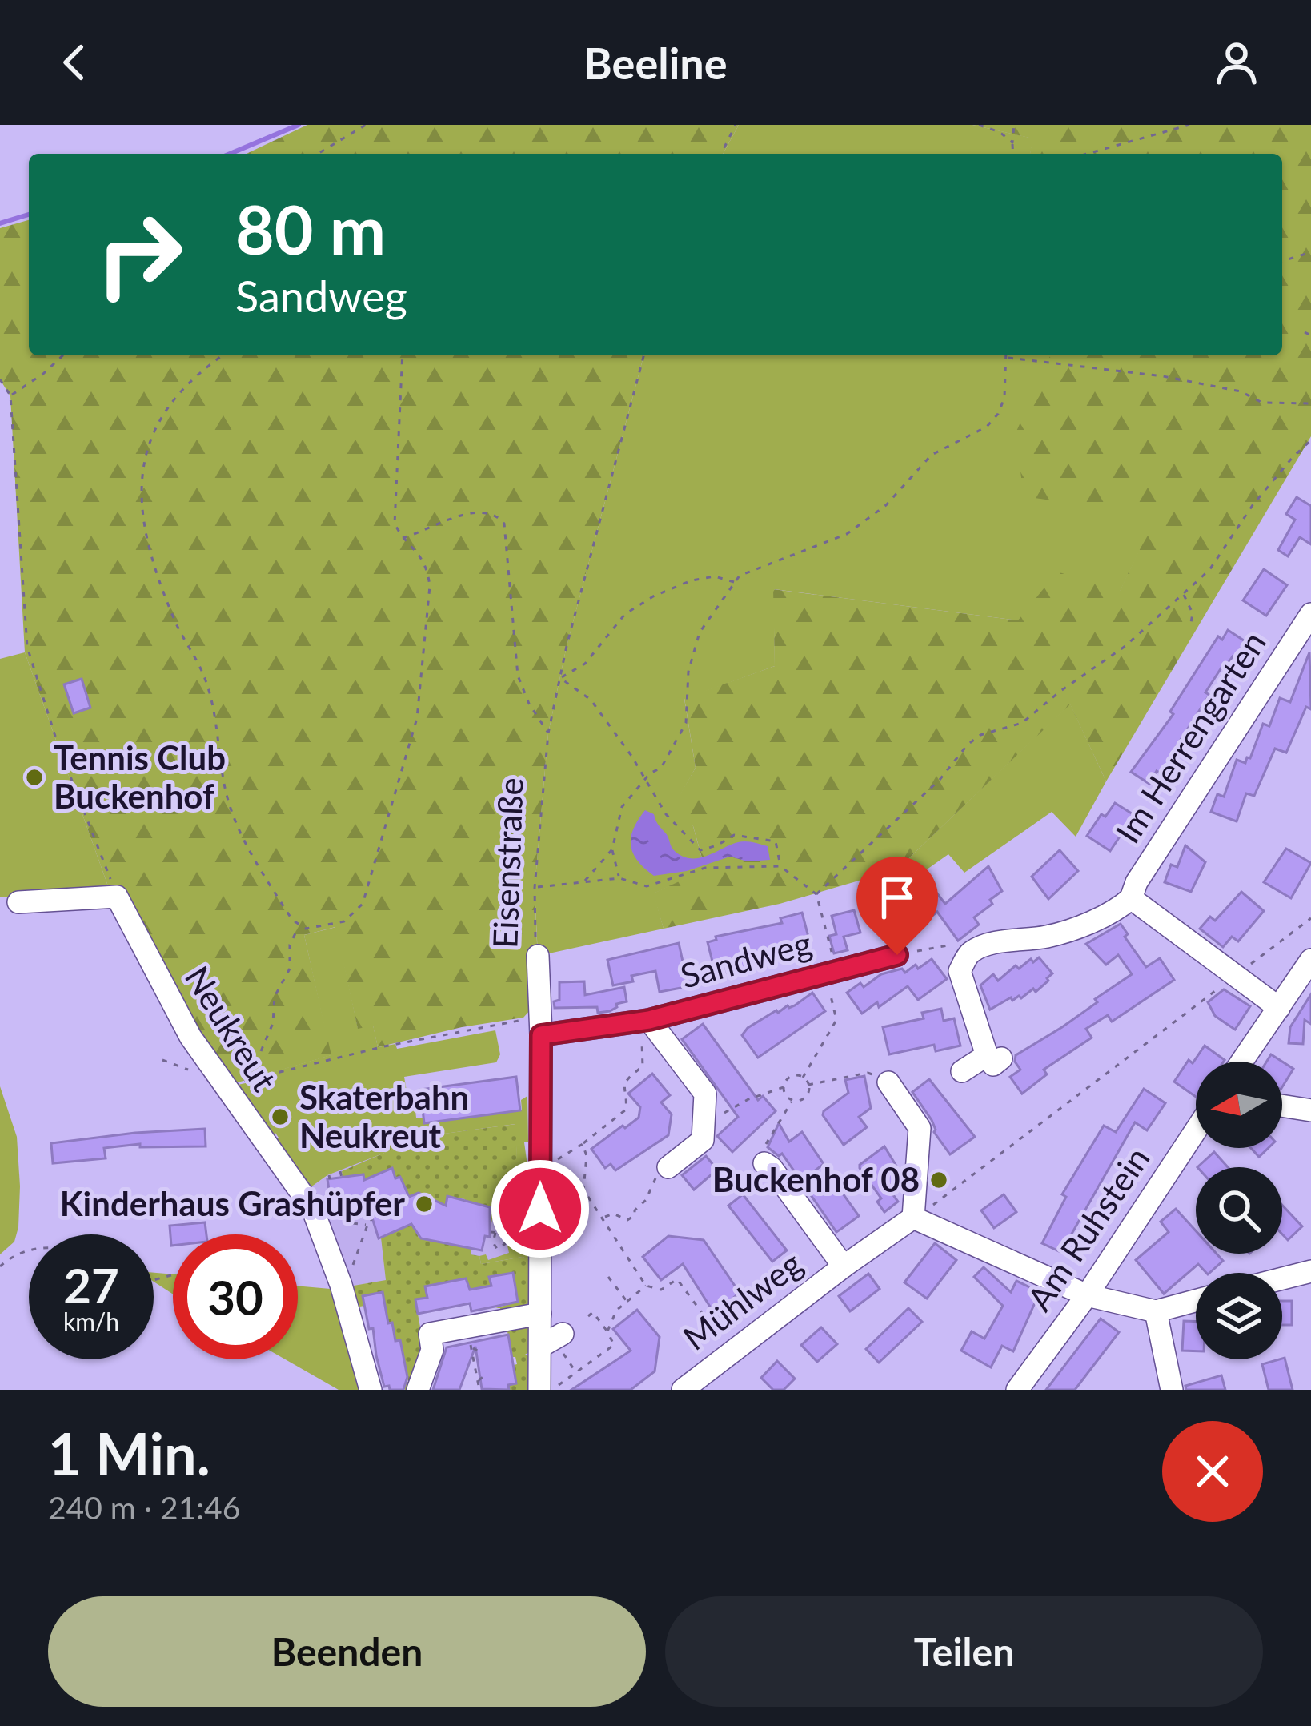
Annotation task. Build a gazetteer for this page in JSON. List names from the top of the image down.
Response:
{
  "streets": {
    "street": [
      "Im Herrengarten",
      "Eisenstraße",
      "Sandweg",
      "Neukreut",
      "Am Ruhstein",
      "Mühlweg"
    ]
  },
  "crossings": [
    ["Eisenstraße", "Sandweg"]
  ],
  "places": [
    "Tennis Club Buckenhof",
    "Skaterbahn Neukreut",
    "Buckenhof 08",
    "Kinderhaus Grashüpfer"
  ],
  "north": "left",
  "page": {
    "header": "Beeline",
    "turn": ["80 m", "Sandweg"],
    "speed": "27 km/h",
    "limit": "30",
    "heading": ["1 Min.", "240 m · 21:46"],
    "buttons": ["Beenden", "Teilen"]
  }
}
